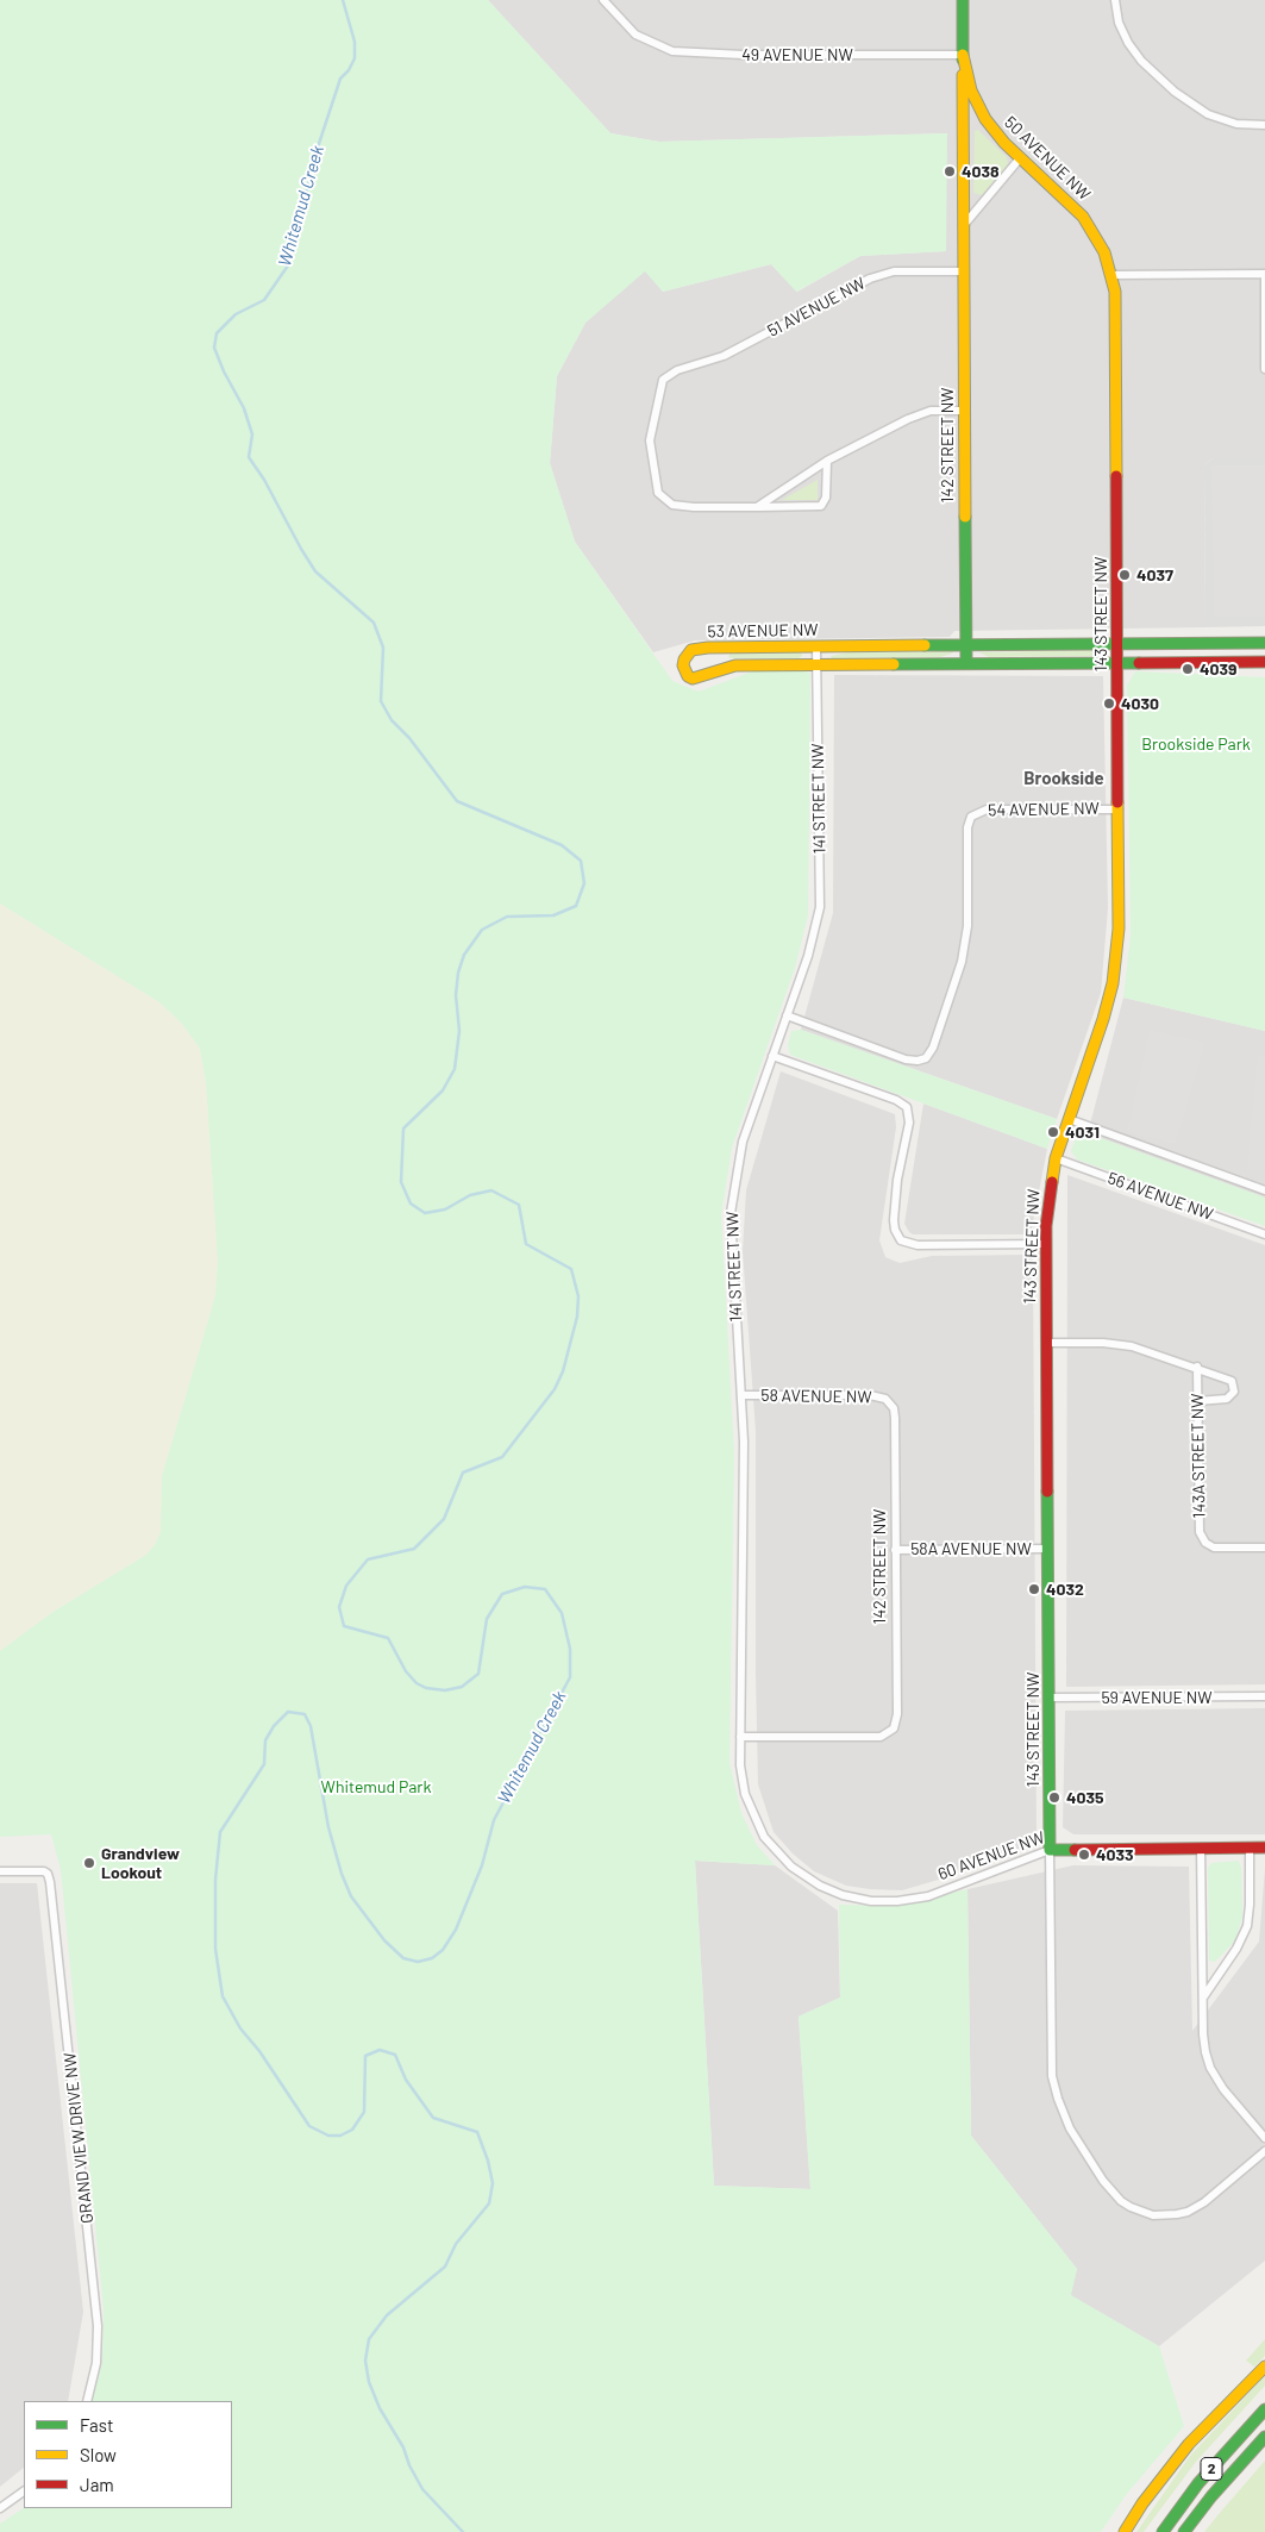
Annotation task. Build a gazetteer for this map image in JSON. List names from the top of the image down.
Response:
{
  "streets": {
    "main road": [
      "50 AVENUE NW",
      "142 STREET NW",
      "143 STREET NW",
      "53 AVENUE NW",
      "60 AVENUE NW",
      "2"
    ],
    "street": [
      "49 AVENUE NW",
      "51 AVENUE NW",
      "141 STREET NW",
      "54 AVENUE NW",
      "56 AVENUE NW",
      "58 AVENUE NW",
      "143A STREET NW",
      "58A AVENUE NW",
      "59 AVENUE NW",
      "GRAND VIEW DRIVE NW"
    ]
  },
  "crossings": [
    ["49 AVENUE NW", "50 AVENUE NW"],
    ["49 AVENUE NW", "142 STREET NW"],
    ["50 AVENUE NW", "142 STREET NW"],
    ["50 AVENUE NW", "143 STREET NW"],
    ["51 AVENUE NW", "142 STREET NW"],
    ["142 STREET NW", "53 AVENUE NW"],
    ["142 STREET NW", "141 STREET NW"],
    ["142 STREET NW", "58 AVENUE NW"],
    ["142 STREET NW", "58A AVENUE NW"],
    ["143 STREET NW", "53 AVENUE NW"],
    ["143 STREET NW", "54 AVENUE NW"],
    ["143 STREET NW", "56 AVENUE NW"],
    ["143 STREET NW", "58A AVENUE NW"],
    ["143 STREET NW", "59 AVENUE NW"],
    ["143 STREET NW", "60 AVENUE NW"],
    ["53 AVENUE NW", "141 STREET NW"],
    ["141 STREET NW", "54 AVENUE NW"],
    ["141 STREET NW", "58 AVENUE NW"],
    ["141 STREET NW", "60 AVENUE NW"]
  ],
  "districts": ["Brookside"],
  "water": ["Whitemud Creek"],
  "parks": ["Brookside Park", "Whitemud Park"],
  "places": [
    "4038",
    "4037",
    "4039",
    "4030",
    "4031",
    "4032",
    "4035",
    "4033",
    "Grandview Lookout"
  ],
  "legend": ["Fast", "Slow", "Jam"]
}
